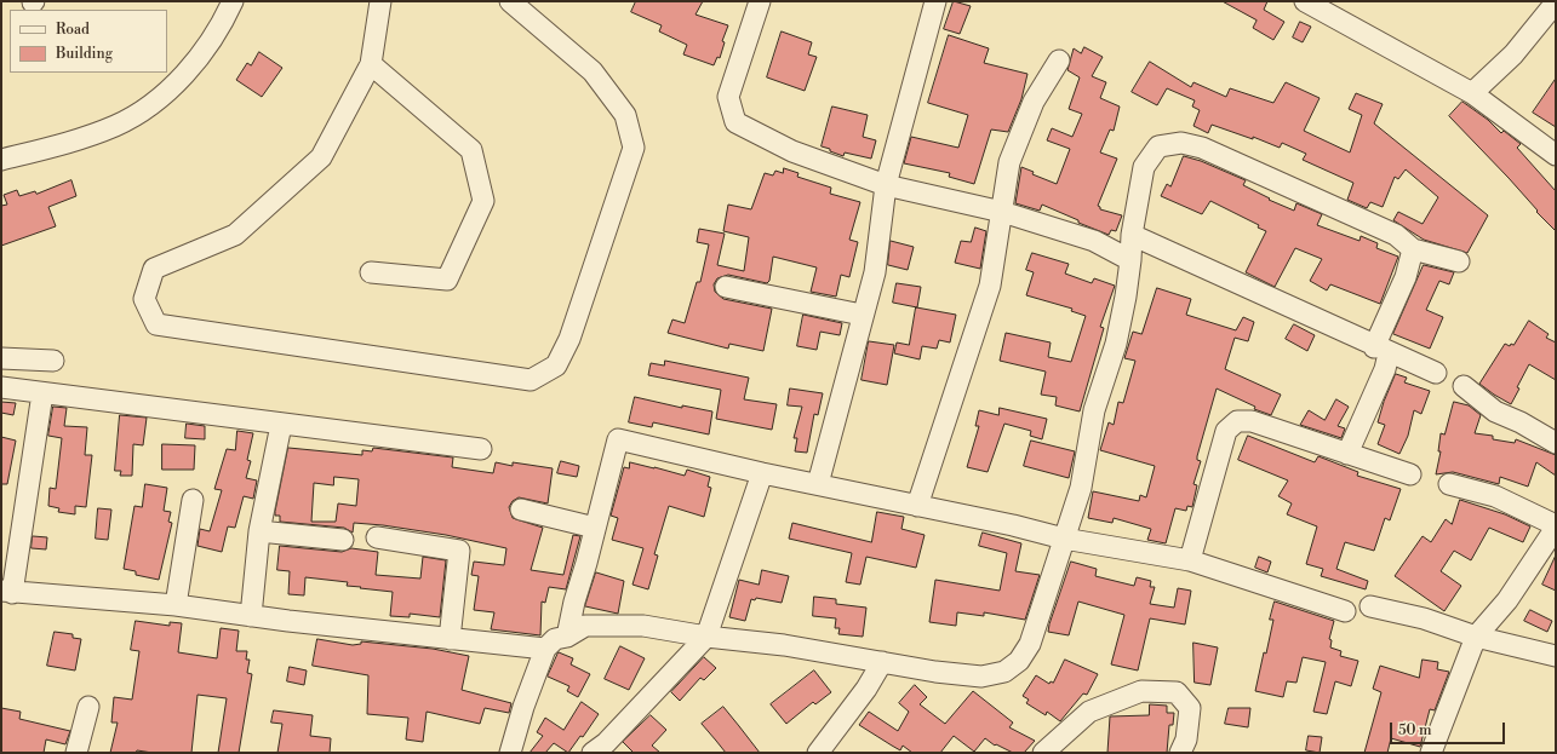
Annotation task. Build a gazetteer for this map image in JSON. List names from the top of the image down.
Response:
{
  "legend": ["Road", "Building"],
  "scale_bar": "50 m"
}
